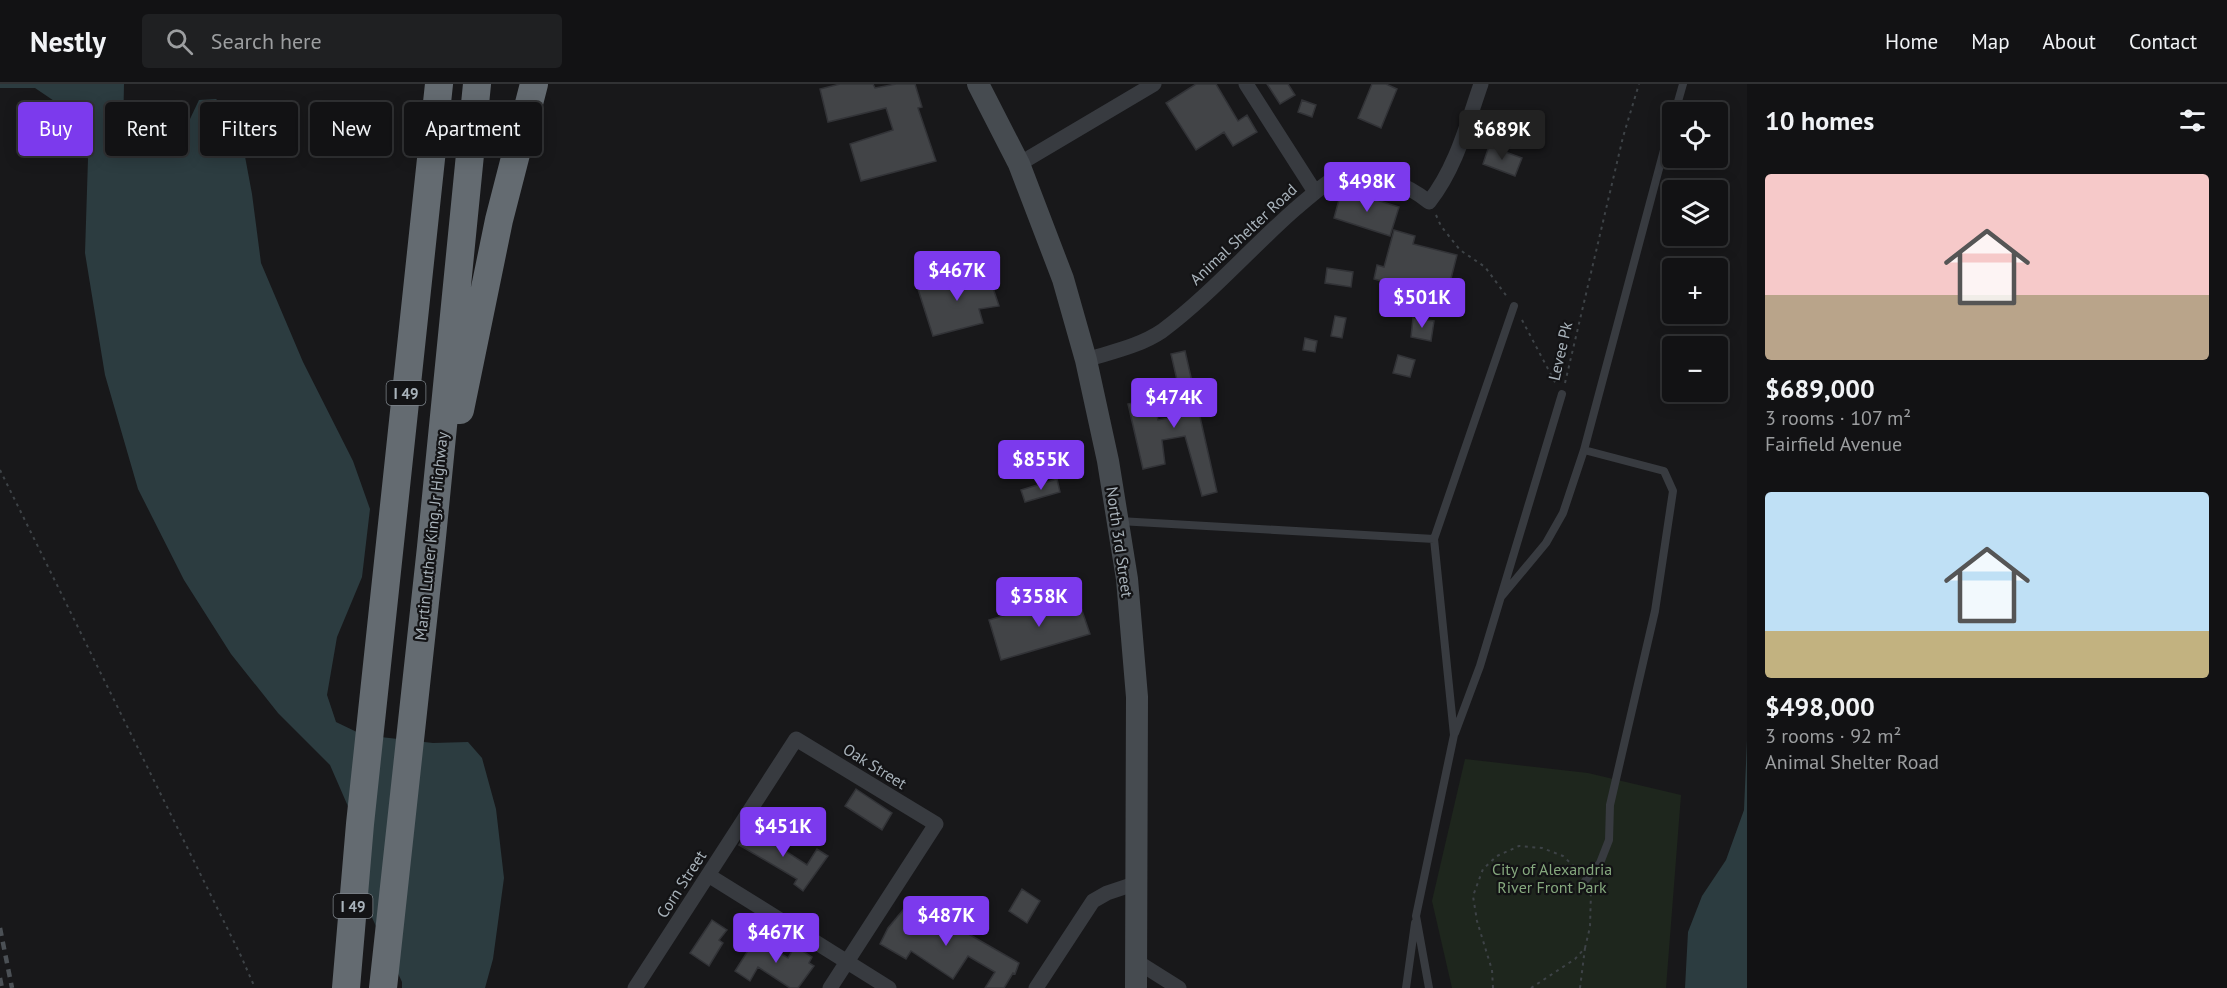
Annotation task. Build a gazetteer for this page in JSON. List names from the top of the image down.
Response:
{
  "streets": {
    "highway": ["I 49", "Martin Luther King, Jr Highway"],
    "main road": ["North 3rd Street"],
    "street": ["Animal Shelter Road", "Oak Street", "Corn Street"],
    "path": ["Levee Pk"]
  },
  "crossings": [
    ["Animal Shelter Road", "Levee Pk"],
    ["Animal Shelter Road", "North 3rd Street"],
    ["Oak Street", "Corn Street"]
  ],
  "parks": ["City of Alexandria River Front Park"],
  "page": {
    "header": "Nestly",
    "search": "Search here",
    "nav": [
      "Home",
      "Map",
      "About",
      "Contact"
    ],
    "heading": "10 homes",
    "map_buttons": ["+", "−"],
    "chip": [
      "Buy",
      "Rent",
      "Filters",
      "New",
      "Apartment"
    ],
    "price": [
      "$689K",
      "$498K",
      "$467K",
      "$501K",
      "$474K",
      "$855K",
      "$358K",
      "$451K",
      "$487K",
      "$467K"
    ],
    "list": [
      {
        "name": "$689,000",
        "note": "3 rooms · 107 m² · Fairfield Avenue"
      },
      {
        "name": "$498,000",
        "note": "3 rooms · 92 m² · Animal Shelter Road"
      }
    ]
  }
}
